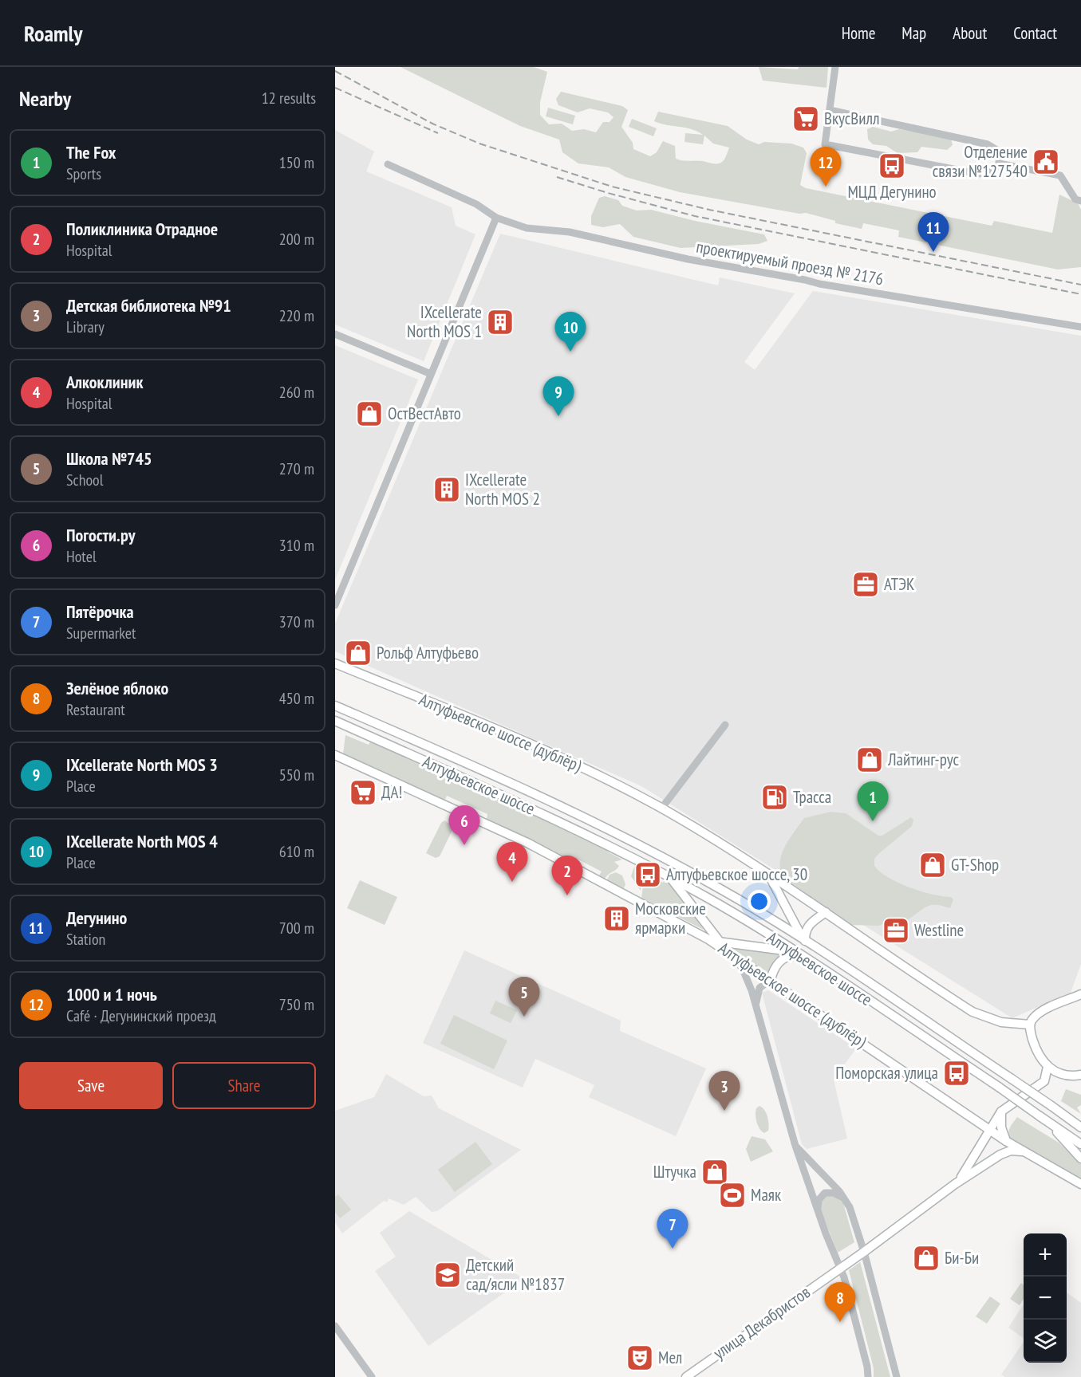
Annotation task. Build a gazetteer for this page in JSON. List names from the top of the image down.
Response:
{
  "streets": {
    "main road": ["Алтуфьевское шоссе (дублёр)", "Алтуфьевское шоссе", "улица Декабристов"],
    "street": ["проектируемый проезд № 2176"]
  },
  "crossings": [
    ["Алтуфьевское шоссе (дублёр)", "улица Декабристов"]
  ],
  "places": {
    "supermarket": ["ВкусВилл", "ДА!"],
    "public building": ["Отделение связи №127540"],
    "bus stop": ["МЦД Дегунино", "Алтуфьевское шоссе, 30", "Поморская улица"],
    "building": ["IXcellerate North MOS 1", "IXcellerate North MOS 2", "Московские ярмарки"],
    "shop": [
      "ОстВестАвто",
      "Рольф Алтуфьево",
      "Лайтинг-рус",
      "GT-Shop",
      "Штучка",
      "Би-Би"
    ],
    "office": ["АТЭК", "Westline"],
    "fuel station": ["Трасса"],
    "sports": ["Маяк"],
    "school or university": ["Детский сад/ясли №1837"],
    "theatre": ["Мел"]
  },
  "page": {
    "header": "Roamly",
    "nav": [
      "Home",
      "Map",
      "About",
      "Contact"
    ],
    "heading": ["Nearby", "12 results"],
    "list": [
      {
        "mark": "1",
        "name": "The Fox",
        "note": "Sports",
        "value": "150 m"
      },
      {
        "mark": "2",
        "name": "Поликлиника Отрадное",
        "note": "Hospital",
        "value": "200 m"
      },
      {
        "mark": "3",
        "name": "Детская библиотека №91",
        "note": "Library",
        "value": "220 m"
      },
      {
        "mark": "4",
        "name": "Алкоклиник",
        "note": "Hospital",
        "value": "260 m"
      },
      {
        "mark": "5",
        "name": "Школа №745",
        "note": "School",
        "value": "270 m"
      },
      {
        "mark": "6",
        "name": "Погости.ру",
        "note": "Hotel",
        "value": "310 m"
      },
      {
        "mark": "7",
        "name": "Пятёрочка",
        "note": "Supermarket",
        "value": "370 m"
      },
      {
        "mark": "8",
        "name": "Зелёное яблоко",
        "note": "Restaurant",
        "value": "450 m"
      },
      {
        "mark": "9",
        "name": "IXcellerate North MOS 3",
        "note": "Place",
        "value": "550 m"
      },
      {
        "mark": "10",
        "name": "IXcellerate North MOS 4",
        "note": "Place",
        "value": "610 m"
      },
      {
        "mark": "11",
        "name": "Дегунино",
        "note": "Station",
        "value": "700 m"
      },
      {
        "mark": "12",
        "name": "1000 и 1 ночь",
        "note": "Café · Дегунинский проезд",
        "value": "750 m"
      }
    ],
    "pins": [
      "12",
      "11",
      "10",
      "9",
      "1",
      "6",
      "4",
      "2",
      "5",
      "3",
      "7",
      "8"
    ],
    "buttons": ["Save", "Share"],
    "map_buttons": ["+", "−"]
  }
}
